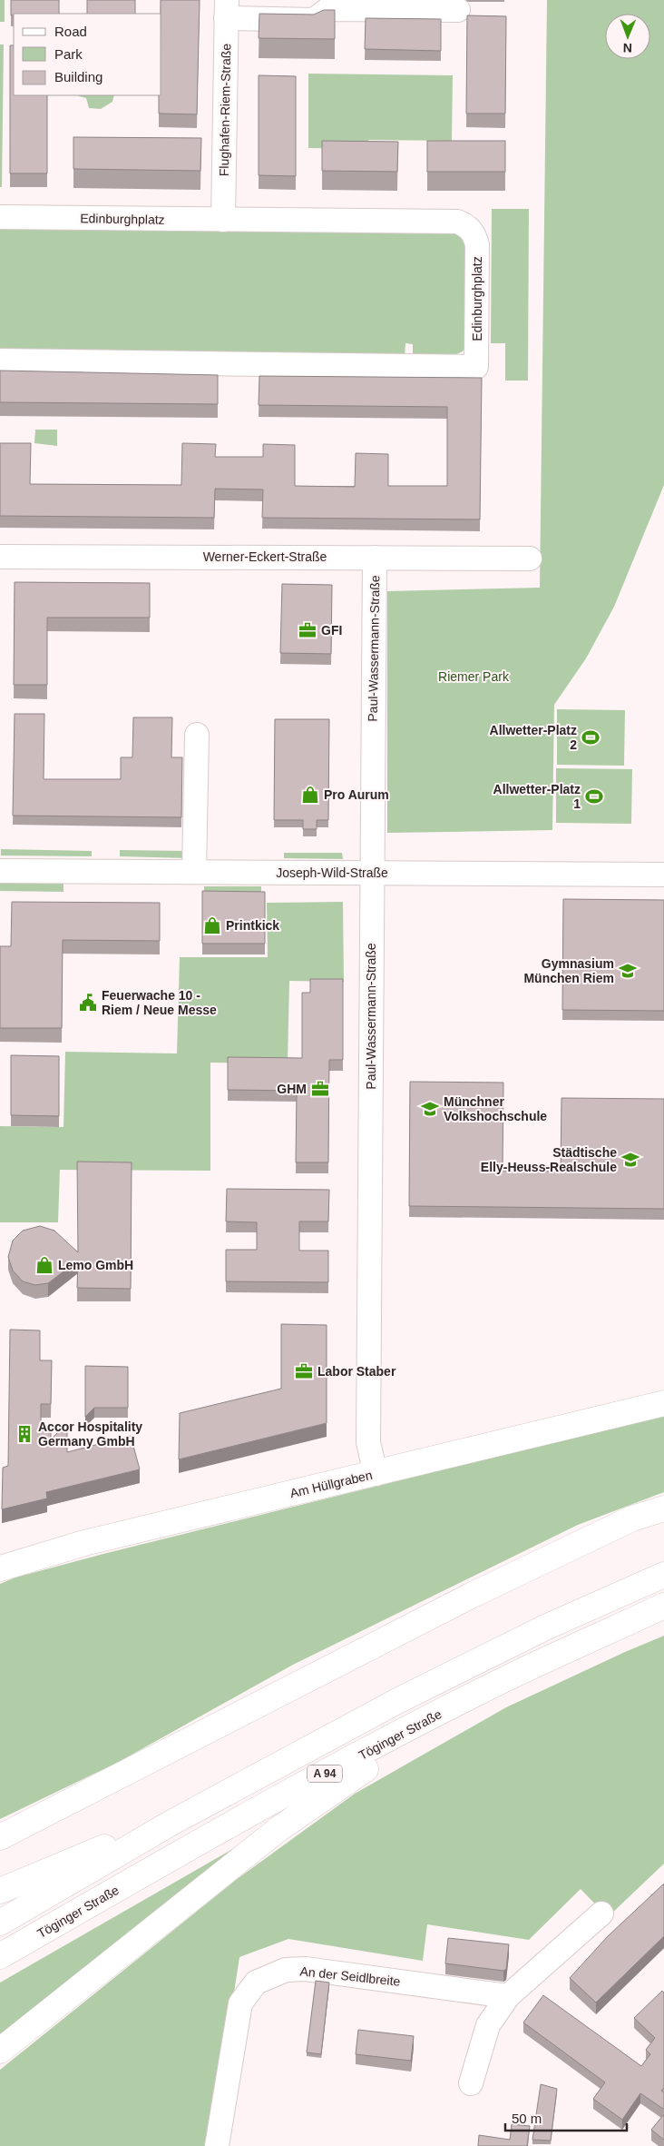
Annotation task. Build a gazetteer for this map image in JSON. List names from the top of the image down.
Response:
{
  "streets": {
    "main road": ["Am Hüllgraben", "Töginger Straße", "A 94"],
    "street": [
      "Flughafen-Riem-Straße",
      "Edinburghplatz",
      "Werner-Eckert-Straße",
      "Paul-Wassermann-Straße",
      "Joseph-Wild-Straße",
      "An der Seidlbreite"
    ]
  },
  "crossings": [
    ["Flughafen-Riem-Straße", "Edinburghplatz"],
    ["Werner-Eckert-Straße", "Paul-Wassermann-Straße"],
    ["Paul-Wassermann-Straße", "Joseph-Wild-Straße"],
    ["Paul-Wassermann-Straße", "Am Hüllgraben"]
  ],
  "parks": ["Riemer Park"],
  "places": {
    "office": ["GFI", "GHM", "Labor Staber"],
    "sports": ["Allwetter-Platz 2", "Allwetter-Platz 1"],
    "shop": ["Pro Aurum", "Printkick", "Lemo GmbH"],
    "school or university": ["Gymnasium München Riem", "Münchner Volkshochschule", "Städtische Elly-Heuss-Realschule"],
    "public building": ["Feuerwache 10 - Riem / Neue Messe"],
    "building": ["Accor Hospitality Germany GmbH"]
  },
  "legend": ["Road", "Park", "Building"],
  "scale_bar": "50 m",
  "north": "bottom"
}
